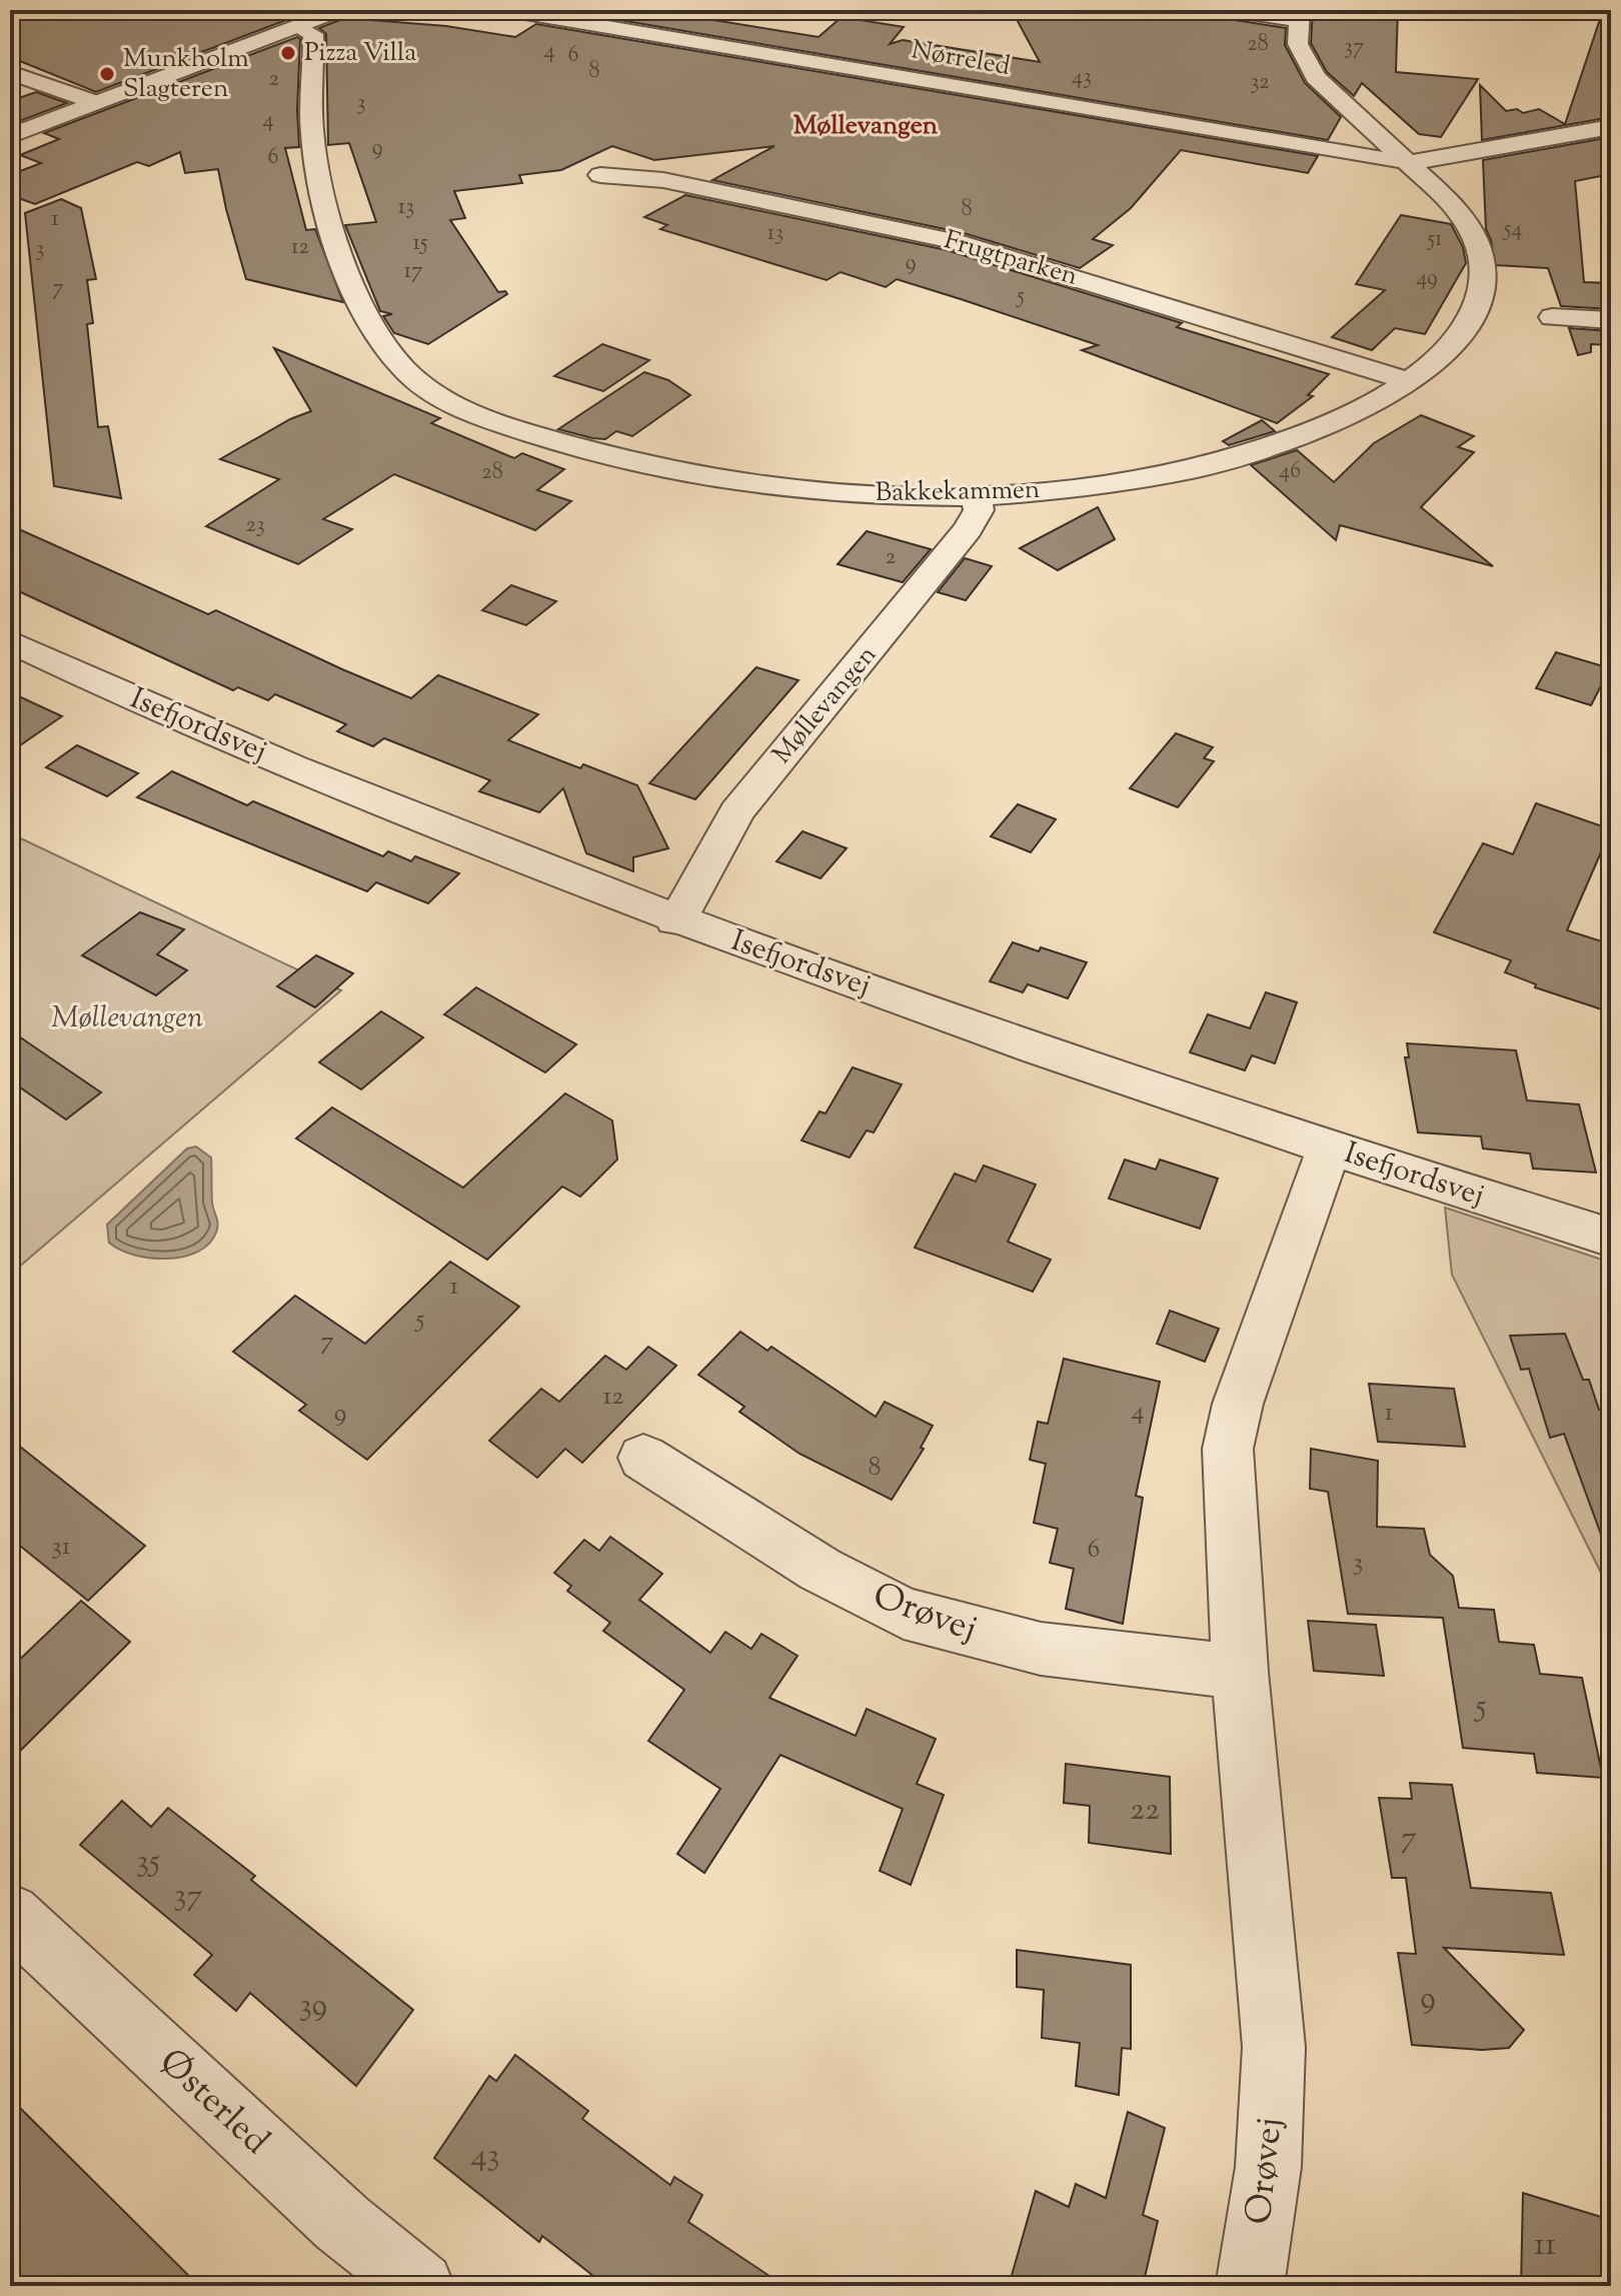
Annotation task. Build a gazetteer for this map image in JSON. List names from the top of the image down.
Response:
{
  "streets": {
    "street": [
      "Nørreled",
      "Frugtparken",
      "Bakkekammen",
      "Møllevangen",
      "Isefjordsvej",
      "Orøvej",
      "Østerled"
    ]
  },
  "crossings": [
    ["Nørreled", "Bakkekammen"],
    ["Frugtparken", "Bakkekammen"],
    ["Bakkekammen", "Møllevangen"],
    ["Møllevangen", "Isefjordsvej"],
    ["Isefjordsvej", "Orøvej"]
  ],
  "districts": ["Møllevangen"],
  "parks": ["Møllevangen"],
  "places": ["Pizza Villa", "Munkholm Slagteren"],
  "house_numbers": [
    "28",
    "37",
    "4",
    "6",
    "8",
    "43",
    "2",
    "32",
    "3",
    "4",
    "9",
    "6",
    "13",
    "8",
    "1",
    "54",
    "13",
    "51",
    "15",
    "12",
    "3",
    "9",
    "17",
    "49",
    "7",
    "5",
    "46",
    "28",
    "23",
    "2",
    "1",
    "5",
    "7",
    "12",
    "4",
    "1",
    "9",
    "8",
    "31",
    "6",
    "3",
    "5",
    "22",
    "7",
    "35",
    "37",
    "9",
    "39",
    "43",
    "11"
  ]
}
